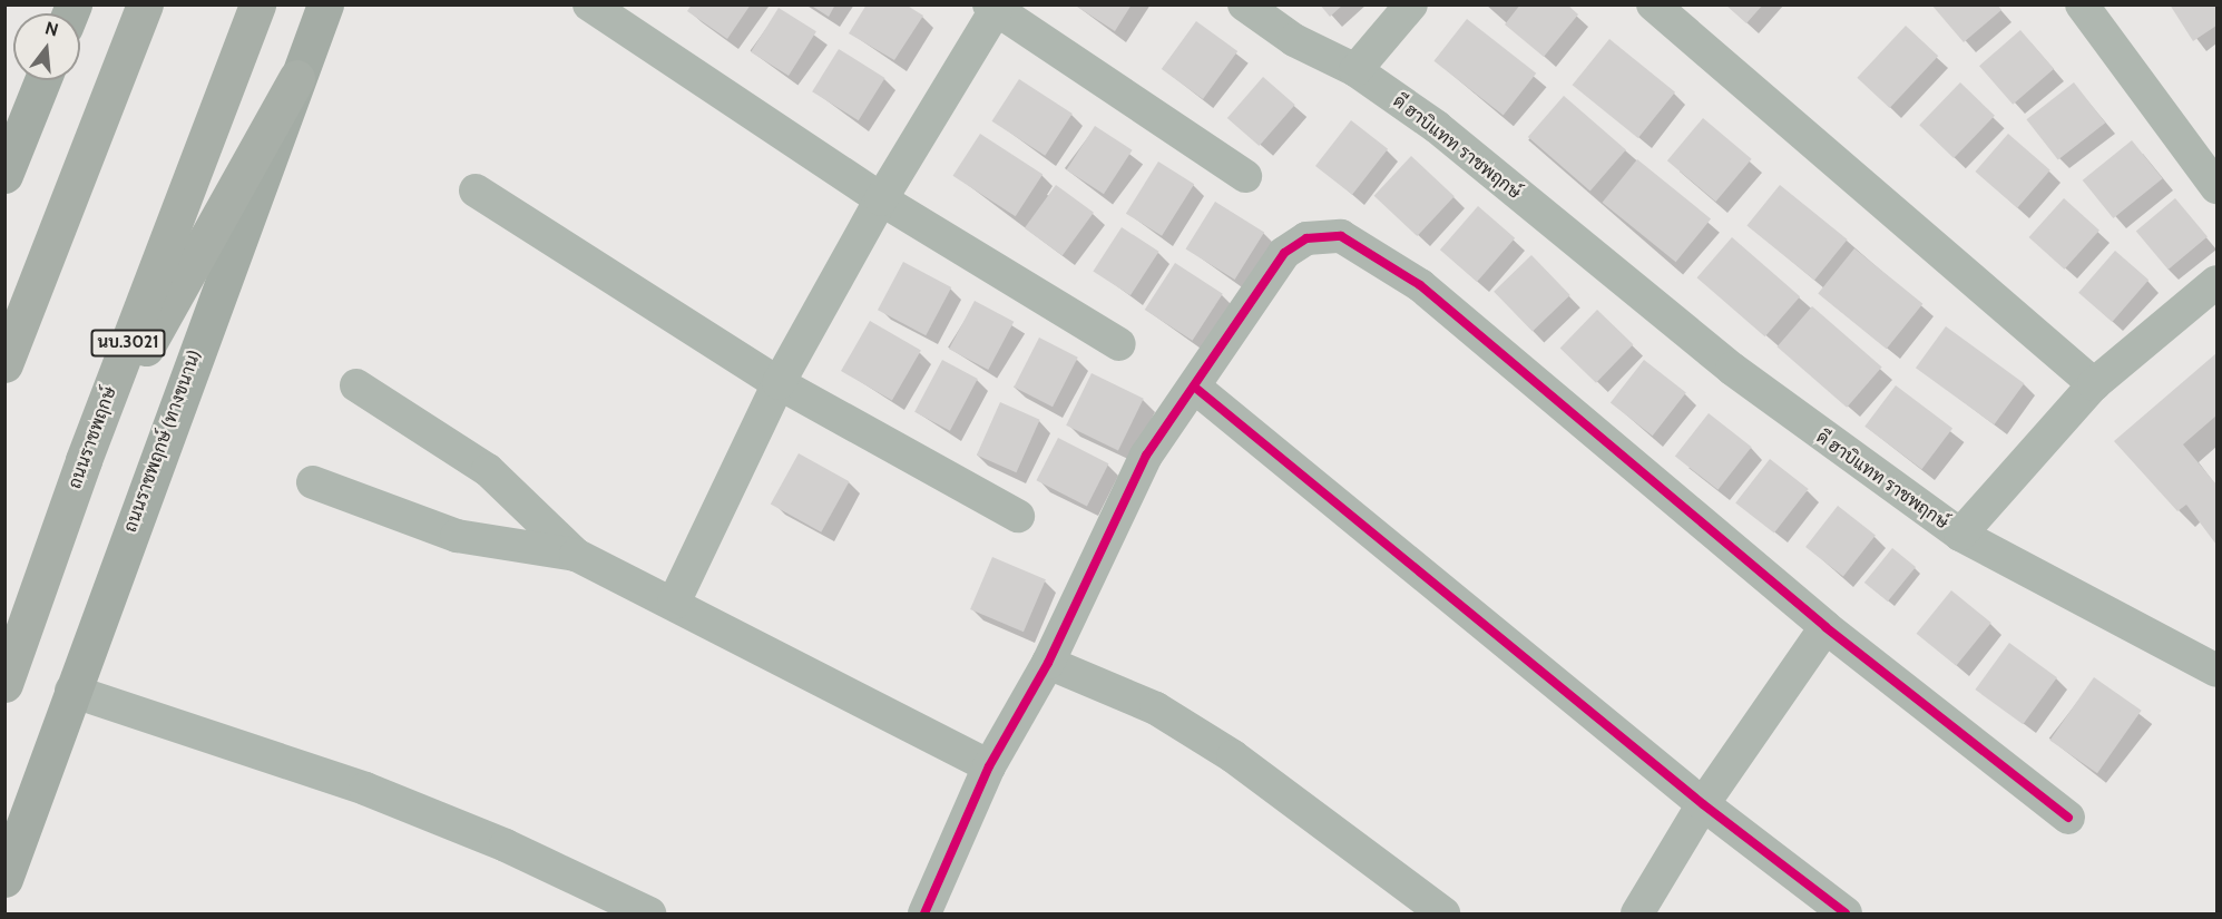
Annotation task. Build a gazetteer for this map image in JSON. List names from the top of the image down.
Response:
{
  "streets": {
    "main road": ["นบ.3021", "ถนนราชพฤกษ์", "ถนนราชพฤกษ์ (ทางขนาน)"],
    "street": ["ดี ฮาบิแทท ราชพฤกษ์"]
  },
  "north": "top"
}
